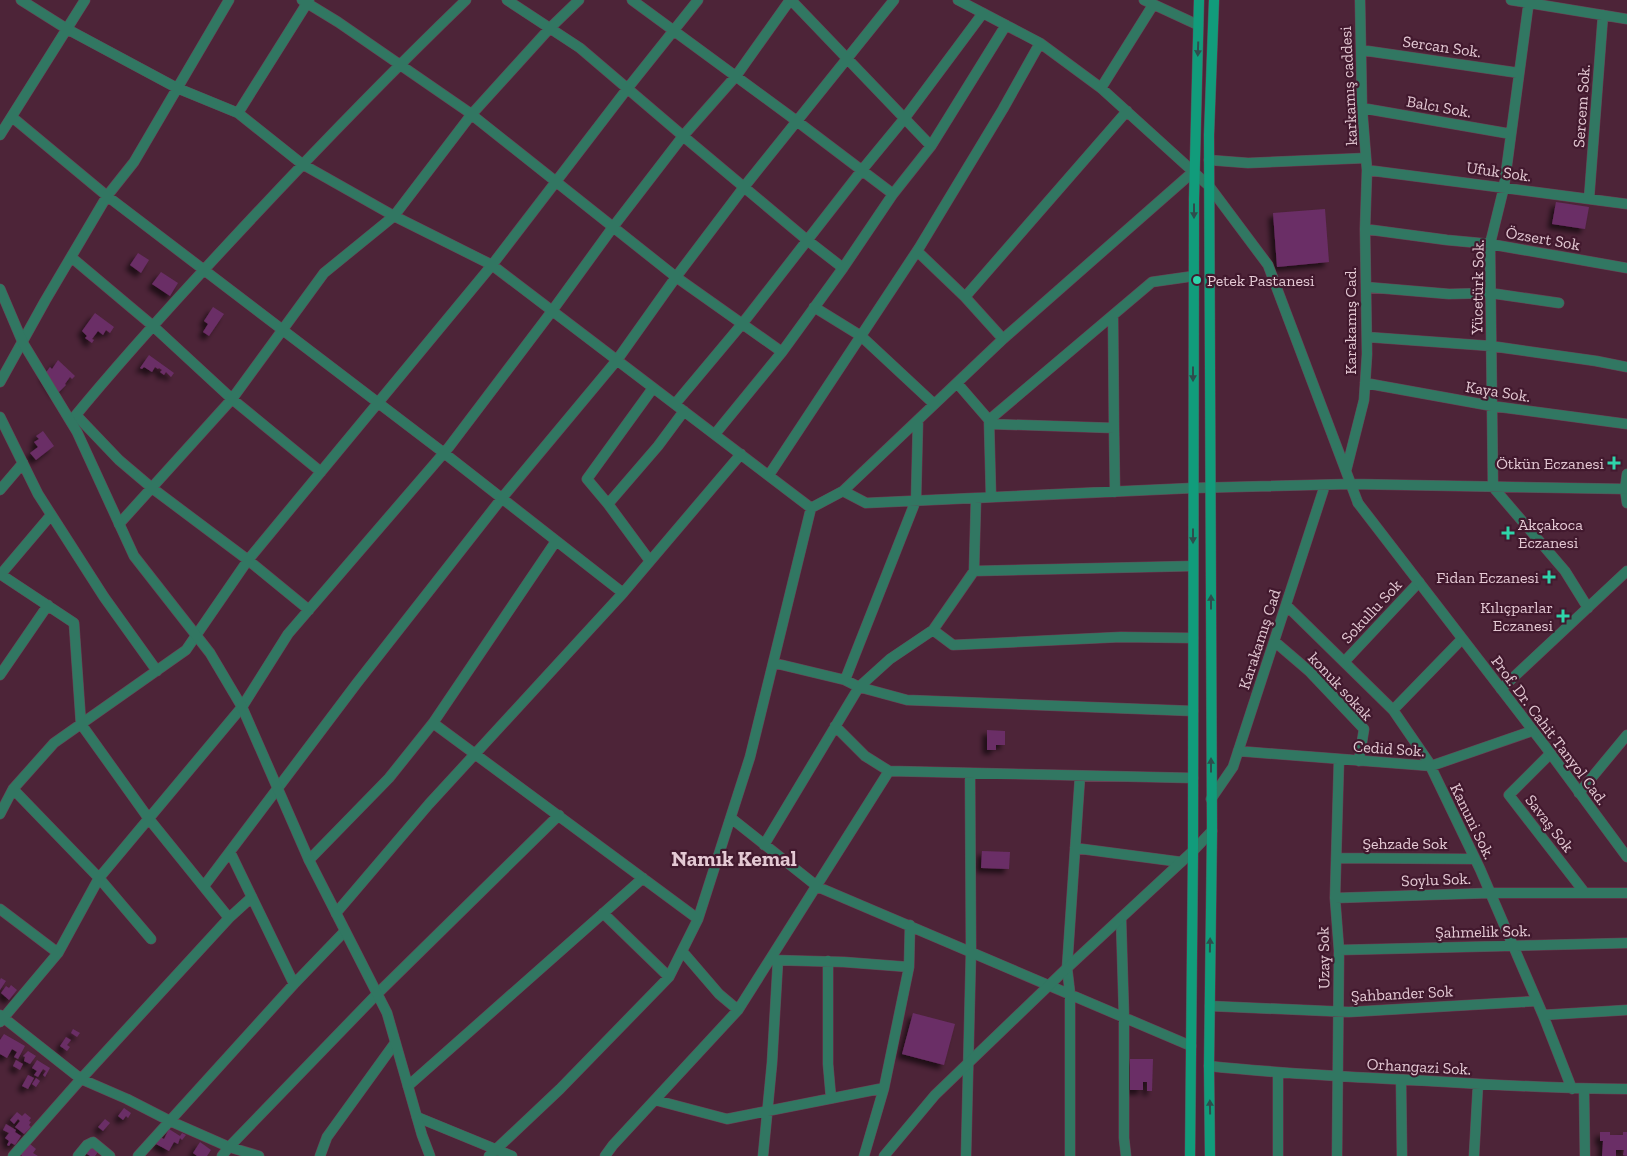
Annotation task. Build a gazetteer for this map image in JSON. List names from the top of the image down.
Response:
{
  "streets": {
    "street": [
      "Sercan Sok.",
      "karkamış caddesi",
      "Balcı Sok.",
      "Sercem Sok.",
      "Ufuk Sok.",
      "Özsert Sok",
      "Yücetürk Sok.",
      "Karakamış Cad.",
      "Kaya Sok.",
      "Sokullu Sok",
      "Karakamış Cad",
      "konuk sokak",
      "Prof. Dr. Cahit Tanyol Cad.",
      "Cedid Sok.",
      "Kanuni Sok.",
      "Savaş Sok",
      "Şehzade Sok",
      "Soylu Sok.",
      "Şahmelik Sok.",
      "Uzay Sok",
      "Şahbander Sok",
      "Orhangazi Sok."
    ]
  },
  "crossings": [
    ["Sercan Sok.", "karkamış caddesi"],
    ["Sercan Sok.", "Yücetürk Sok."],
    ["karkamış caddesi", "Balcı Sok."],
    ["karkamış caddesi", "Ufuk Sok."],
    ["karkamış caddesi", "Karakamış Cad."],
    ["Balcı Sok.", "Yücetürk Sok."],
    ["Sercem Sok.", "Ufuk Sok."],
    ["Ufuk Sok.", "Yücetürk Sok."],
    ["Ufuk Sok.", "Karakamış Cad."],
    ["Özsert Sok", "Yücetürk Sok."],
    ["Özsert Sok", "Karakamış Cad."],
    ["Yücetürk Sok.", "Kaya Sok."],
    ["Karakamış Cad.", "Kaya Sok."],
    ["Karakamış Cad.", "Prof. Dr. Cahit Tanyol Cad."],
    ["Sokullu Sok", "Prof. Dr. Cahit Tanyol Cad."],
    ["Sokullu Sok", "Kanuni Sok."],
    ["Karakamış Cad", "konuk sokak"],
    ["Karakamış Cad", "Cedid Sok."],
    ["Karakamış Cad", "Kanuni Sok."],
    ["konuk sokak", "Cedid Sok."],
    ["Prof. Dr. Cahit Tanyol Cad.", "Cedid Sok."],
    ["Prof. Dr. Cahit Tanyol Cad.", "Savaş Sok"],
    ["Cedid Sok.", "Kanuni Sok."],
    ["Cedid Sok.", "Uzay Sok"],
    ["Kanuni Sok.", "Şehzade Sok"],
    ["Kanuni Sok.", "Soylu Sok."],
    ["Kanuni Sok.", "Şahmelik Sok."],
    ["Kanuni Sok.", "Şahbander Sok"],
    ["Kanuni Sok.", "Orhangazi Sok."],
    ["Savaş Sok", "Soylu Sok."],
    ["Şehzade Sok", "Uzay Sok"],
    ["Soylu Sok.", "Uzay Sok"],
    ["Şahmelik Sok.", "Uzay Sok"],
    ["Uzay Sok", "Şahbander Sok"],
    ["Uzay Sok", "Orhangazi Sok."]
  ],
  "districts": ["Namık Kemal"],
  "places": {
    "other": ["Petek Pastanesi"],
    "health": [
      "Ötkün Eczanesi",
      "Akçakoca Eczanesi",
      "Fidan Eczanesi",
      "Kılıçparlar Eczanesi"
    ]
  }
}
